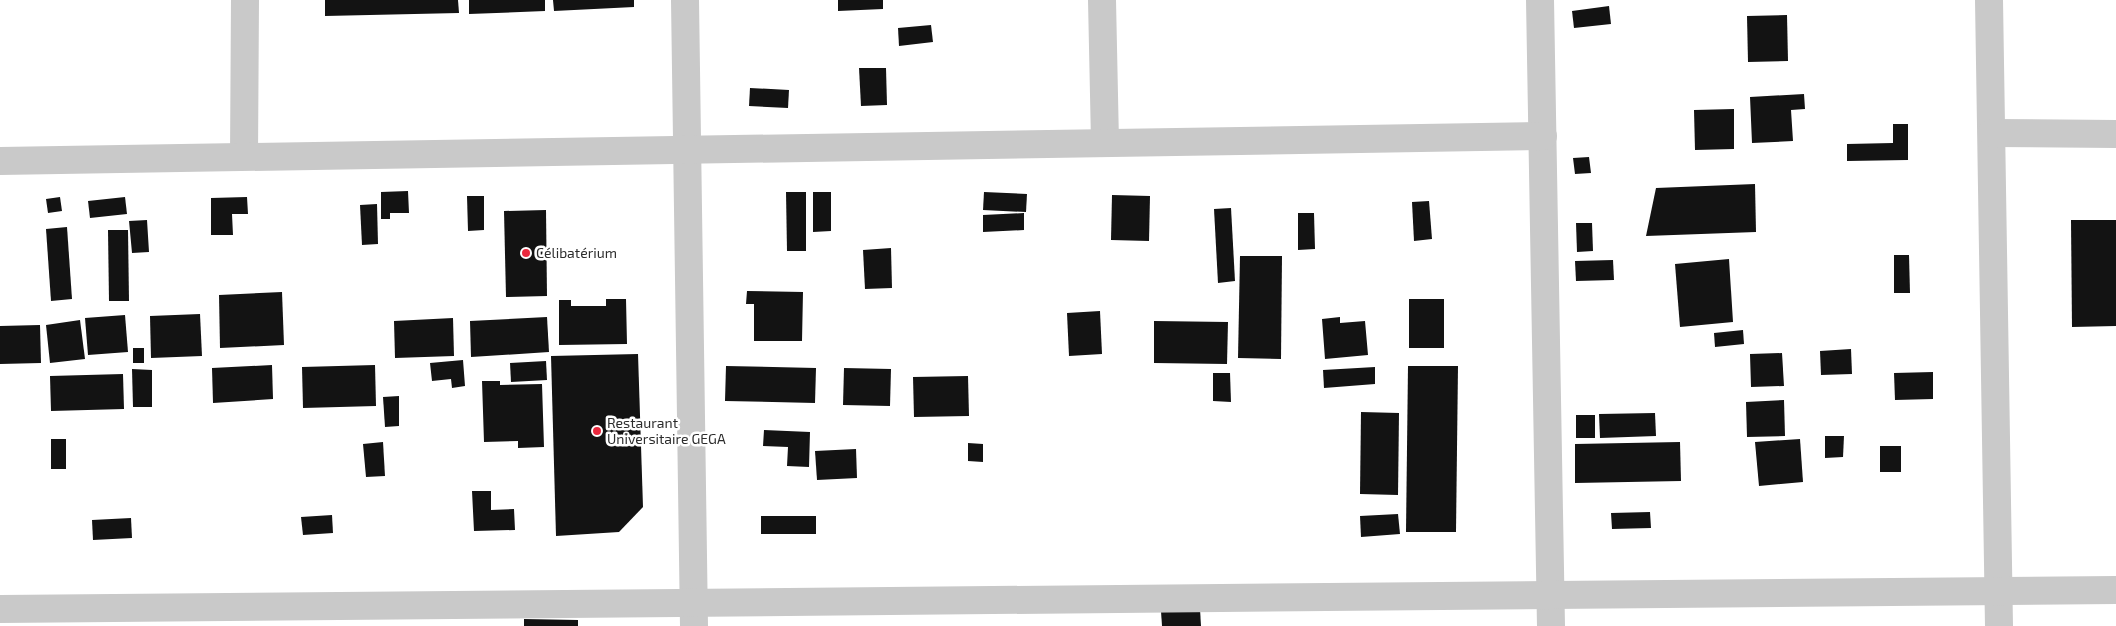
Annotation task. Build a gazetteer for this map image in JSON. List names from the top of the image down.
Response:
{
  "places": ["Célibatérium", "Restaurant Universitaire GEGA"]
}
